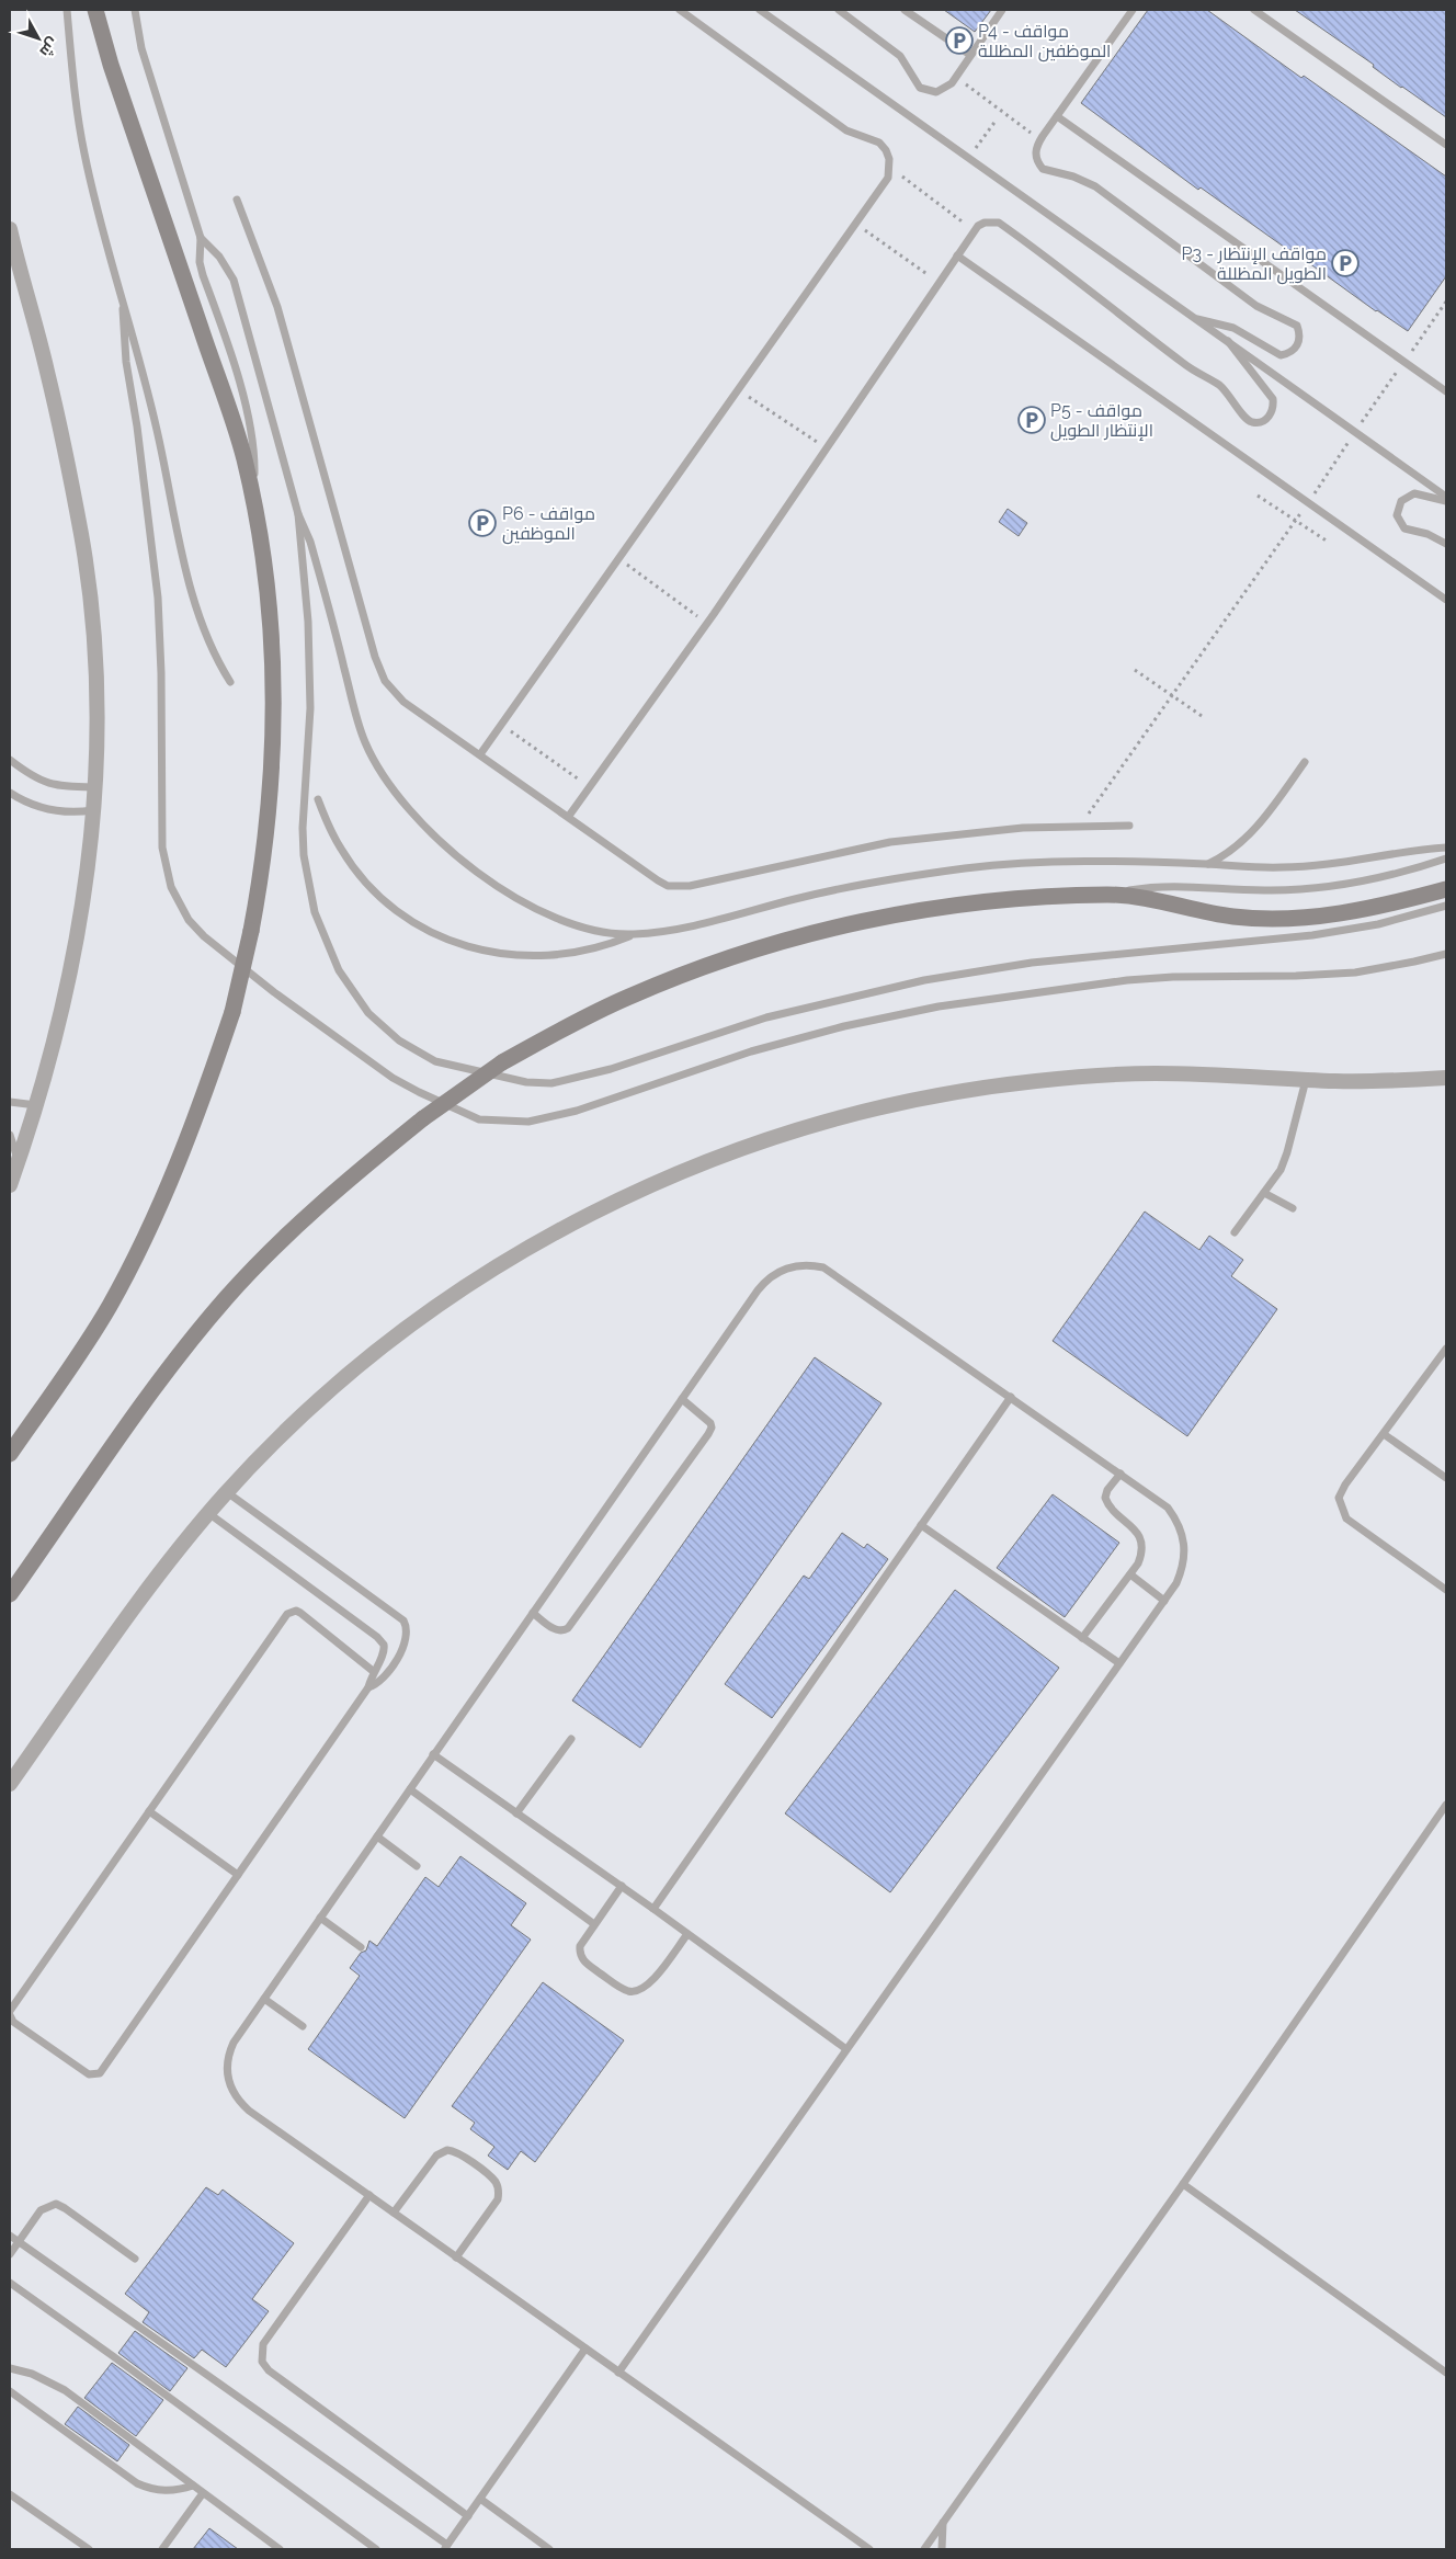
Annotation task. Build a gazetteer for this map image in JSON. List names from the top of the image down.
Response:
{
  "places": {
    "parking": [
      "P4 - مواقف الموظفين المظللة",
      "P3 - مواقف الإنتظار الطويل المظللة",
      "P5 - مواقف الإنتظار الطويل",
      "P6 - مواقف الموظفين"
    ]
  },
  "north": "bottom right"
}
